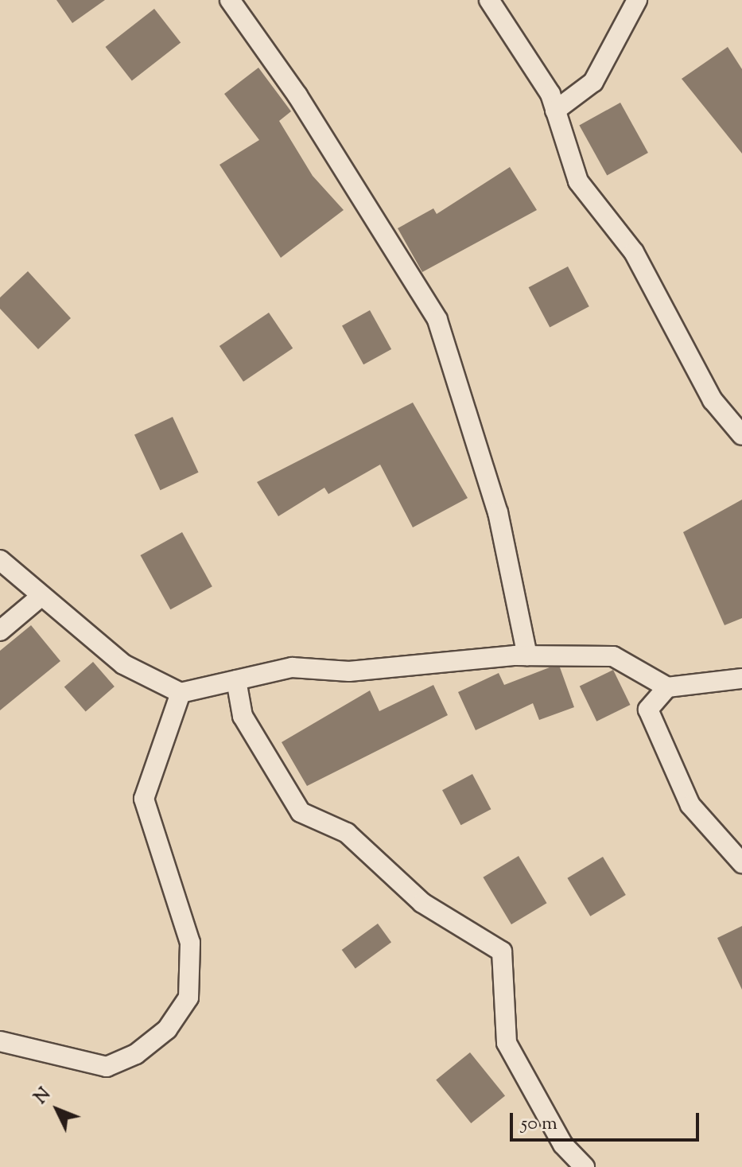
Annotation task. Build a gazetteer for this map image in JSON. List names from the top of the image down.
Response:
{
  "scale_bar": "50 m",
  "north": "top left"
}
